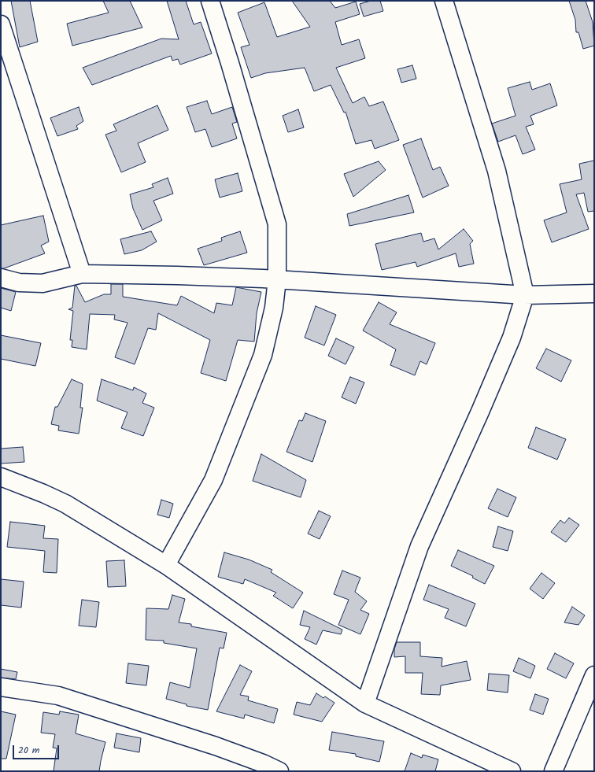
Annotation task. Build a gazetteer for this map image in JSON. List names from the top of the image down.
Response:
{
  "scale_bar": "20 m"
}
